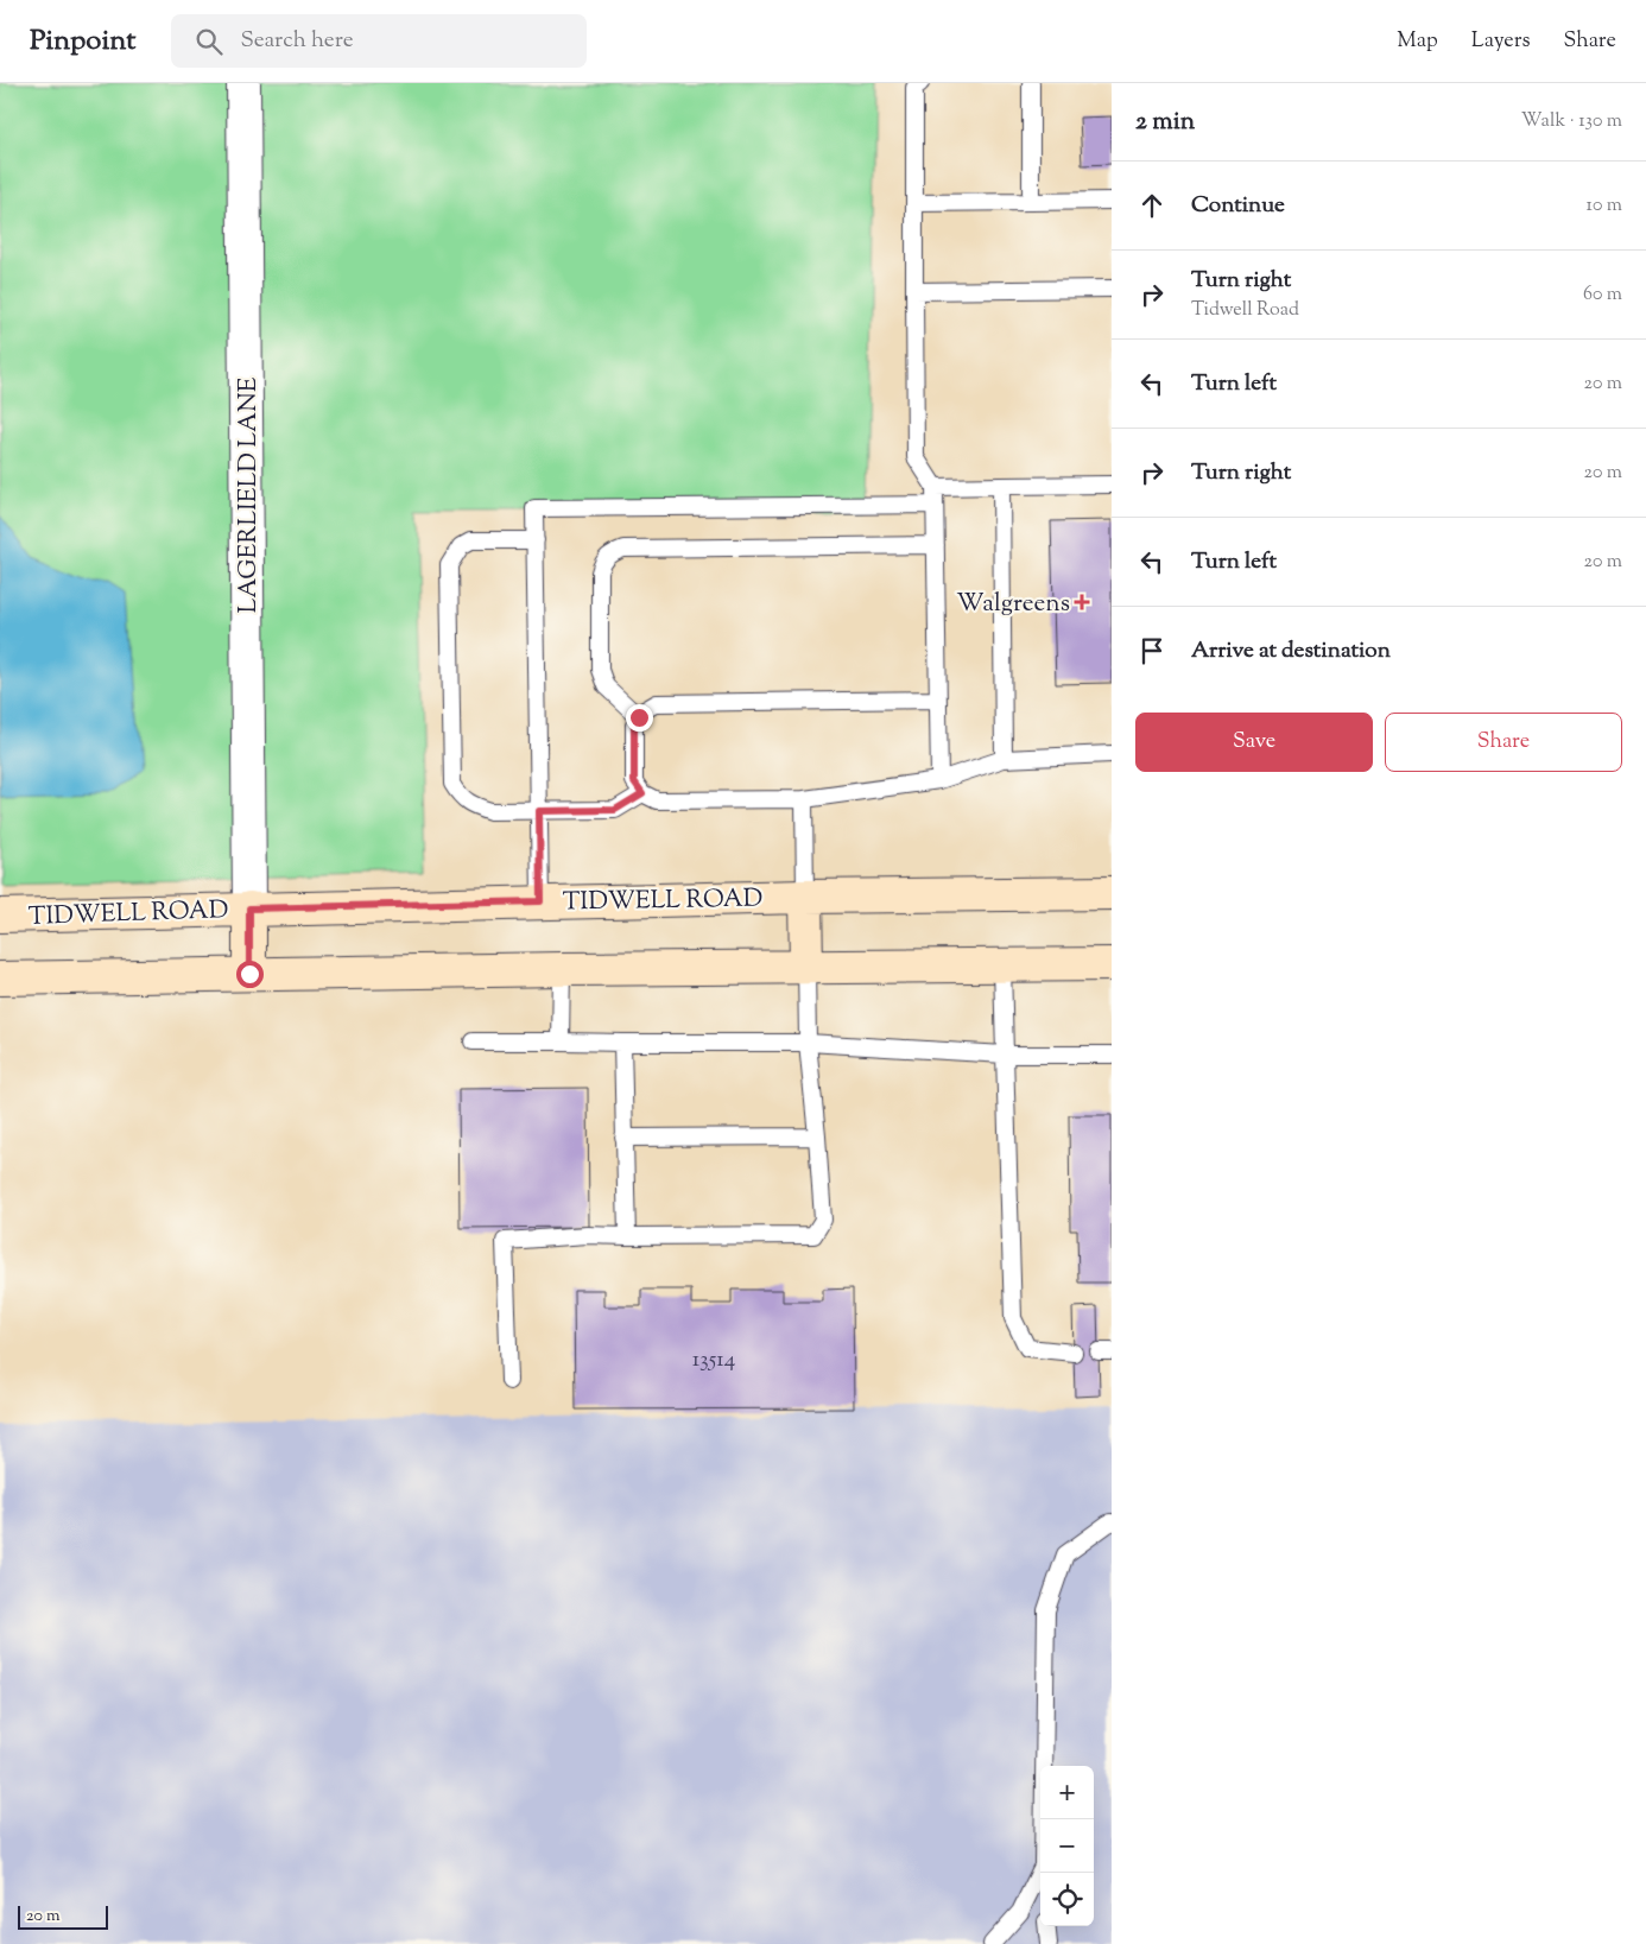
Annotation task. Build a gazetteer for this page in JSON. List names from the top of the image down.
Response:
{
  "streets": {
    "main road": ["TIDWELL ROAD"],
    "street": ["LAGERLIELD LANE"]
  },
  "crossings": [
    ["LAGERLIELD LANE", "TIDWELL ROAD"]
  ],
  "places": {
    "health": ["Walgreens"]
  },
  "house_numbers": ["13514"],
  "scale_bar": "20 m",
  "page": {
    "header": "Pinpoint",
    "search": "Search here",
    "nav": ["Map", "Layers", "Share"],
    "heading": ["2 min", "Walk · 130 m"],
    "list": [
      ["Continue", "10 m"],
      ["Turn right", "Tidwell Road", "60 m"],
      ["Turn left", "20 m"],
      ["Turn right", "20 m"],
      ["Turn left", "20 m"],
      "Arrive at destination"
    ],
    "buttons": ["Save", "Share"],
    "map_buttons": ["+", "−"],
    "scale": "20 m"
  }
}
